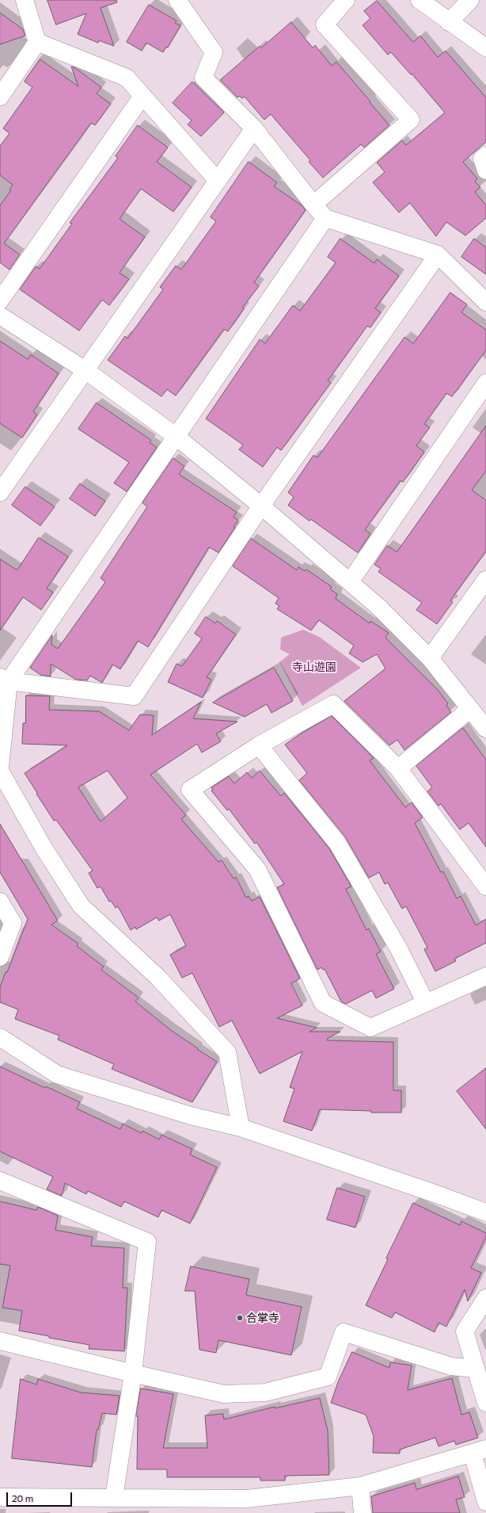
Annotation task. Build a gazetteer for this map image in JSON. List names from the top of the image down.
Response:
{
  "parks": ["寺山遊園"],
  "places": ["合掌寺"],
  "scale_bar": "20 m"
}
